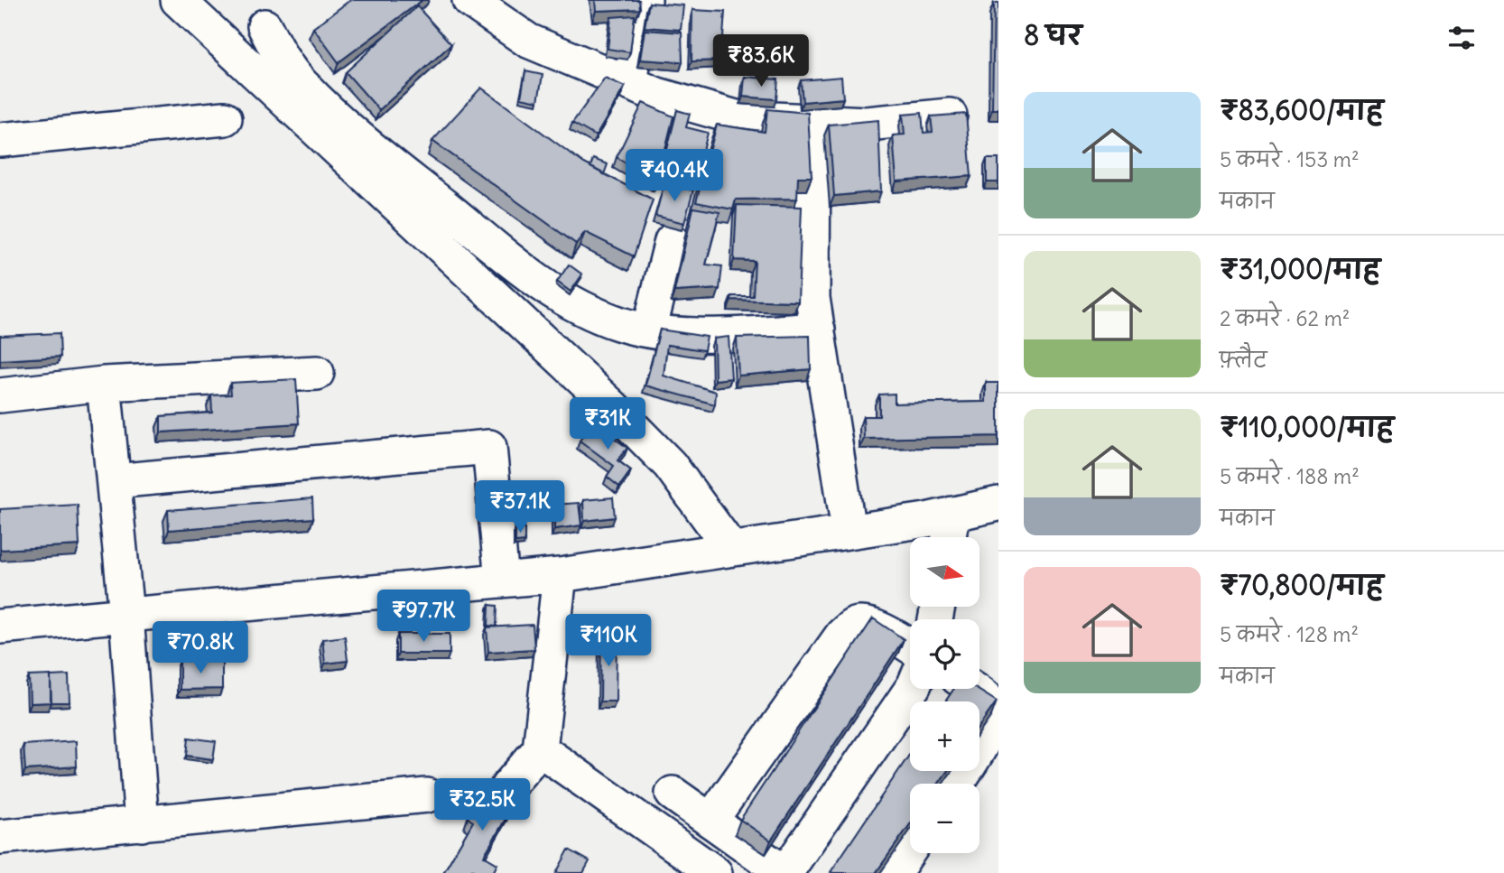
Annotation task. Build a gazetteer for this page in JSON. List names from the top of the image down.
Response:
{
  "north": "right",
  "page": {
    "heading": "8 घर",
    "price": [
      "₹83.6K",
      "₹40.4K",
      "₹31K",
      "₹37.1K",
      "₹97.7K",
      "₹110K",
      "₹70.8K",
      "₹32.5K"
    ],
    "list": [
      {
        "name": "₹83,600/माह",
        "note": "5 कमरे · 153 m² · मकान"
      },
      {
        "name": "₹31,000/माह",
        "note": "2 कमरे · 62 m² · फ़्लैट"
      },
      {
        "name": "₹110,000/माह",
        "note": "5 कमरे · 188 m² · मकान"
      },
      {
        "name": "₹70,800/माह",
        "note": "5 कमरे · 128 m² · मकान"
      }
    ],
    "map_buttons": ["+", "−"]
  }
}
